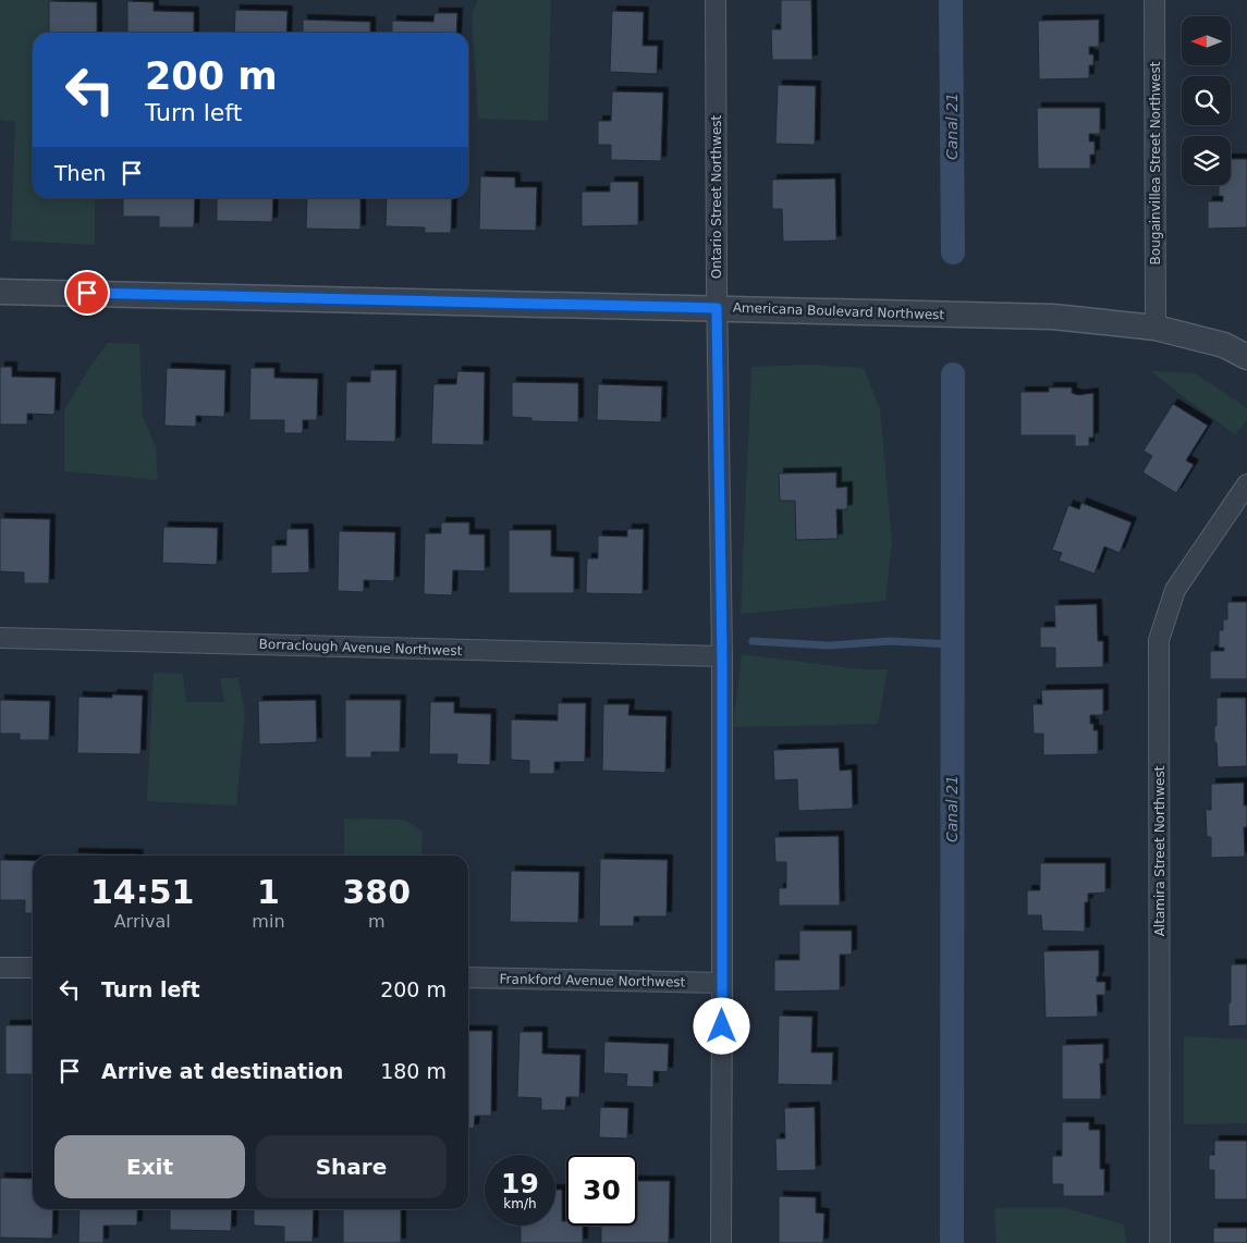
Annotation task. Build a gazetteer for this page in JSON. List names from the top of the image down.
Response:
{
  "streets": {
    "street": [
      "Bougainvillea Street Northwest",
      "Ontario Street Northwest",
      "Americana Boulevard Northwest",
      "Borraclough Avenue Northwest",
      "Altamira Street Northwest",
      "Frankford Avenue Northwest"
    ]
  },
  "crossings": [
    ["Bougainvillea Street Northwest", "Americana Boulevard Northwest"],
    ["Ontario Street Northwest", "Americana Boulevard Northwest"],
    ["Ontario Street Northwest", "Borraclough Avenue Northwest"],
    ["Ontario Street Northwest", "Frankford Avenue Northwest"]
  ],
  "water": ["Canal 21"],
  "north": "left",
  "page": {
    "turn": ["200 m", "Turn left"],
    "then": "Then",
    "eta": [
      "14:51",
      "Arrival",
      "1",
      "min",
      "380",
      "m"
    ],
    "list": [
      {
        "name": "Turn left",
        "value": "200 m"
      },
      {
        "name": "Arrive at destination",
        "value": "180 m"
      }
    ],
    "buttons": ["Exit", "Share"],
    "speed": "19 km/h",
    "limit": "30"
  }
}
